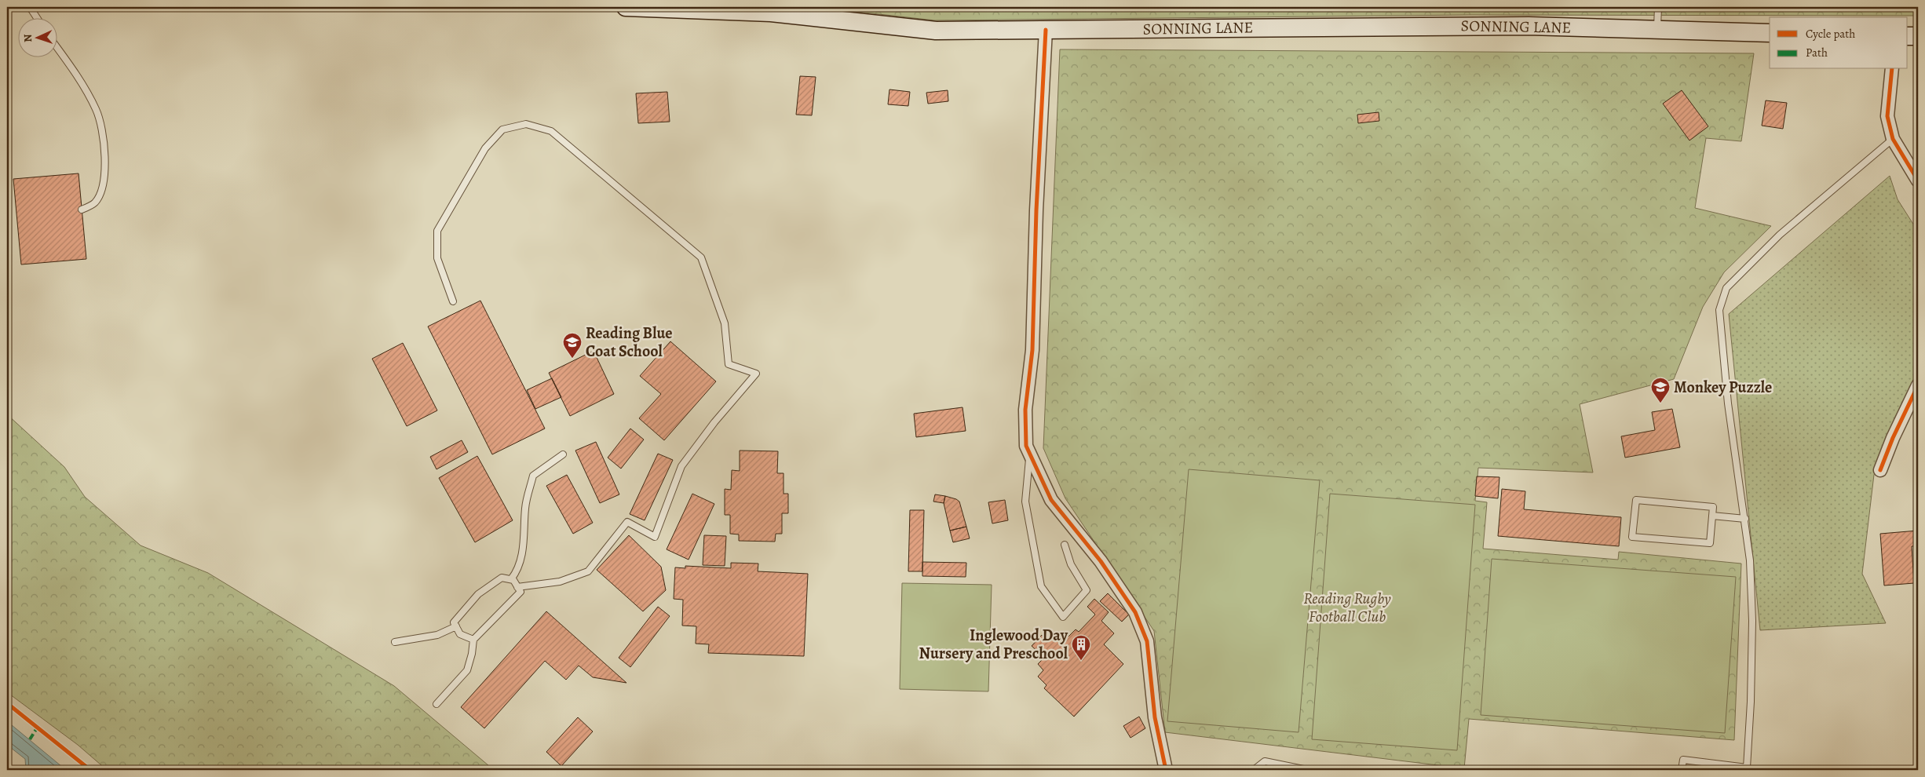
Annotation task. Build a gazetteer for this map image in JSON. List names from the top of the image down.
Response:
{
  "streets": {
    "main road": ["SONNING LANE"]
  },
  "parks": ["Reading Rugby Football Club"],
  "places": {
    "school or university": ["Reading Blue Coat School", "Monkey Puzzle"],
    "building": ["Inglewood Day Nursery and Preschool"]
  },
  "legend": ["Cycle path", "Path"],
  "north": "left"
}
